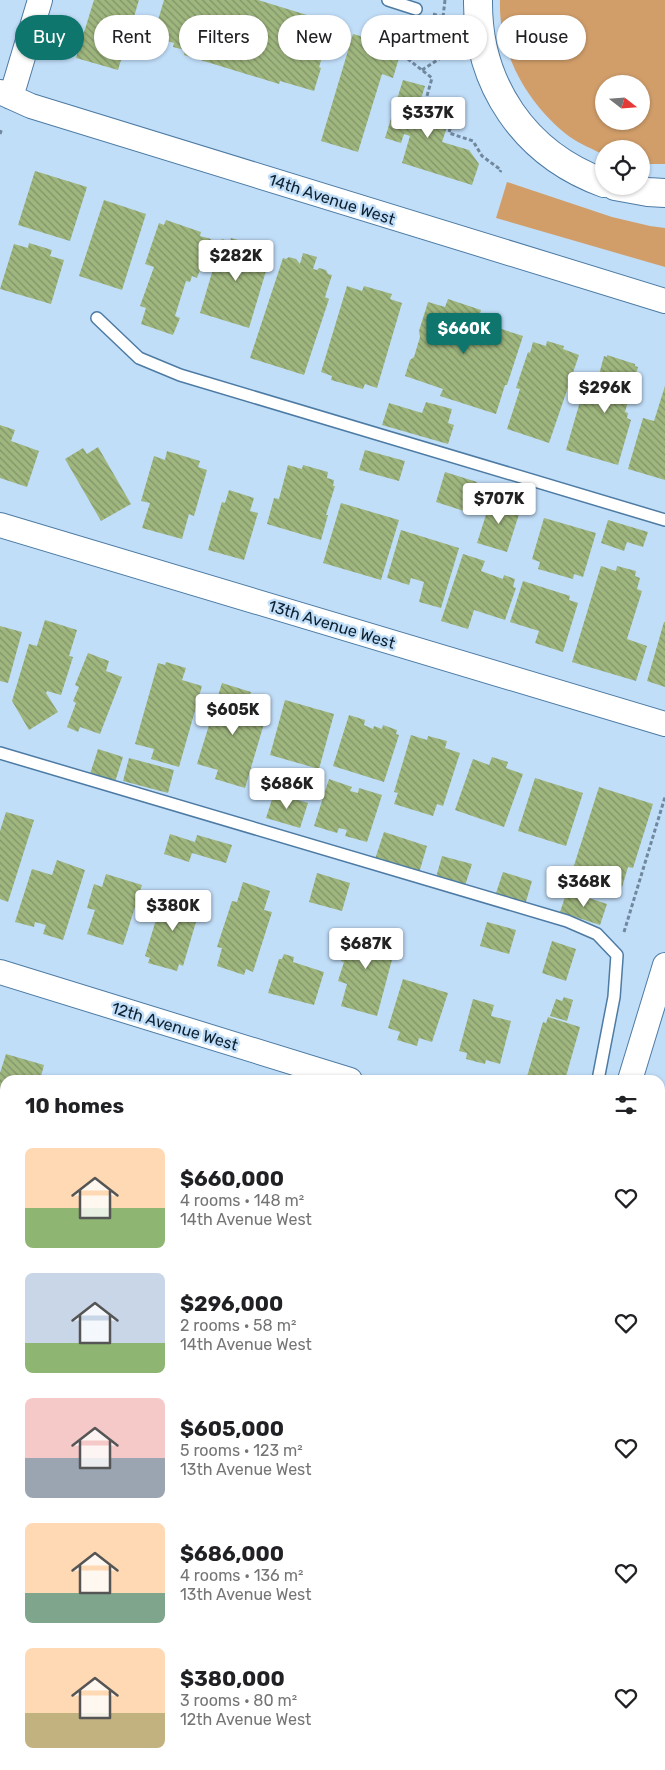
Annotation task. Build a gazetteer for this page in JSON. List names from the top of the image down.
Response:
{
  "streets": {
    "street": ["14th Avenue West", "13th Avenue West", "12th Avenue West"]
  },
  "north": "right",
  "page": {
    "chip": [
      "Buy",
      "Rent",
      "Filters",
      "New",
      "Apartment",
      "House"
    ],
    "price": [
      "$337K",
      "$282K",
      "$660K",
      "$296K",
      "$707K",
      "$605K",
      "$686K",
      "$368K",
      "$380K",
      "$687K"
    ],
    "heading": "10 homes",
    "list": [
      {
        "name": "$660,000",
        "note": "4 rooms · 148 m² · 14th Avenue West"
      },
      {
        "name": "$296,000",
        "note": "2 rooms · 58 m² · 14th Avenue West"
      },
      {
        "name": "$605,000",
        "note": "5 rooms · 123 m² · 13th Avenue West"
      },
      {
        "name": "$686,000",
        "note": "4 rooms · 136 m² · 13th Avenue West"
      },
      {
        "name": "$380,000",
        "note": "3 rooms · 80 m² · 12th Avenue West"
      }
    ]
  }
}
